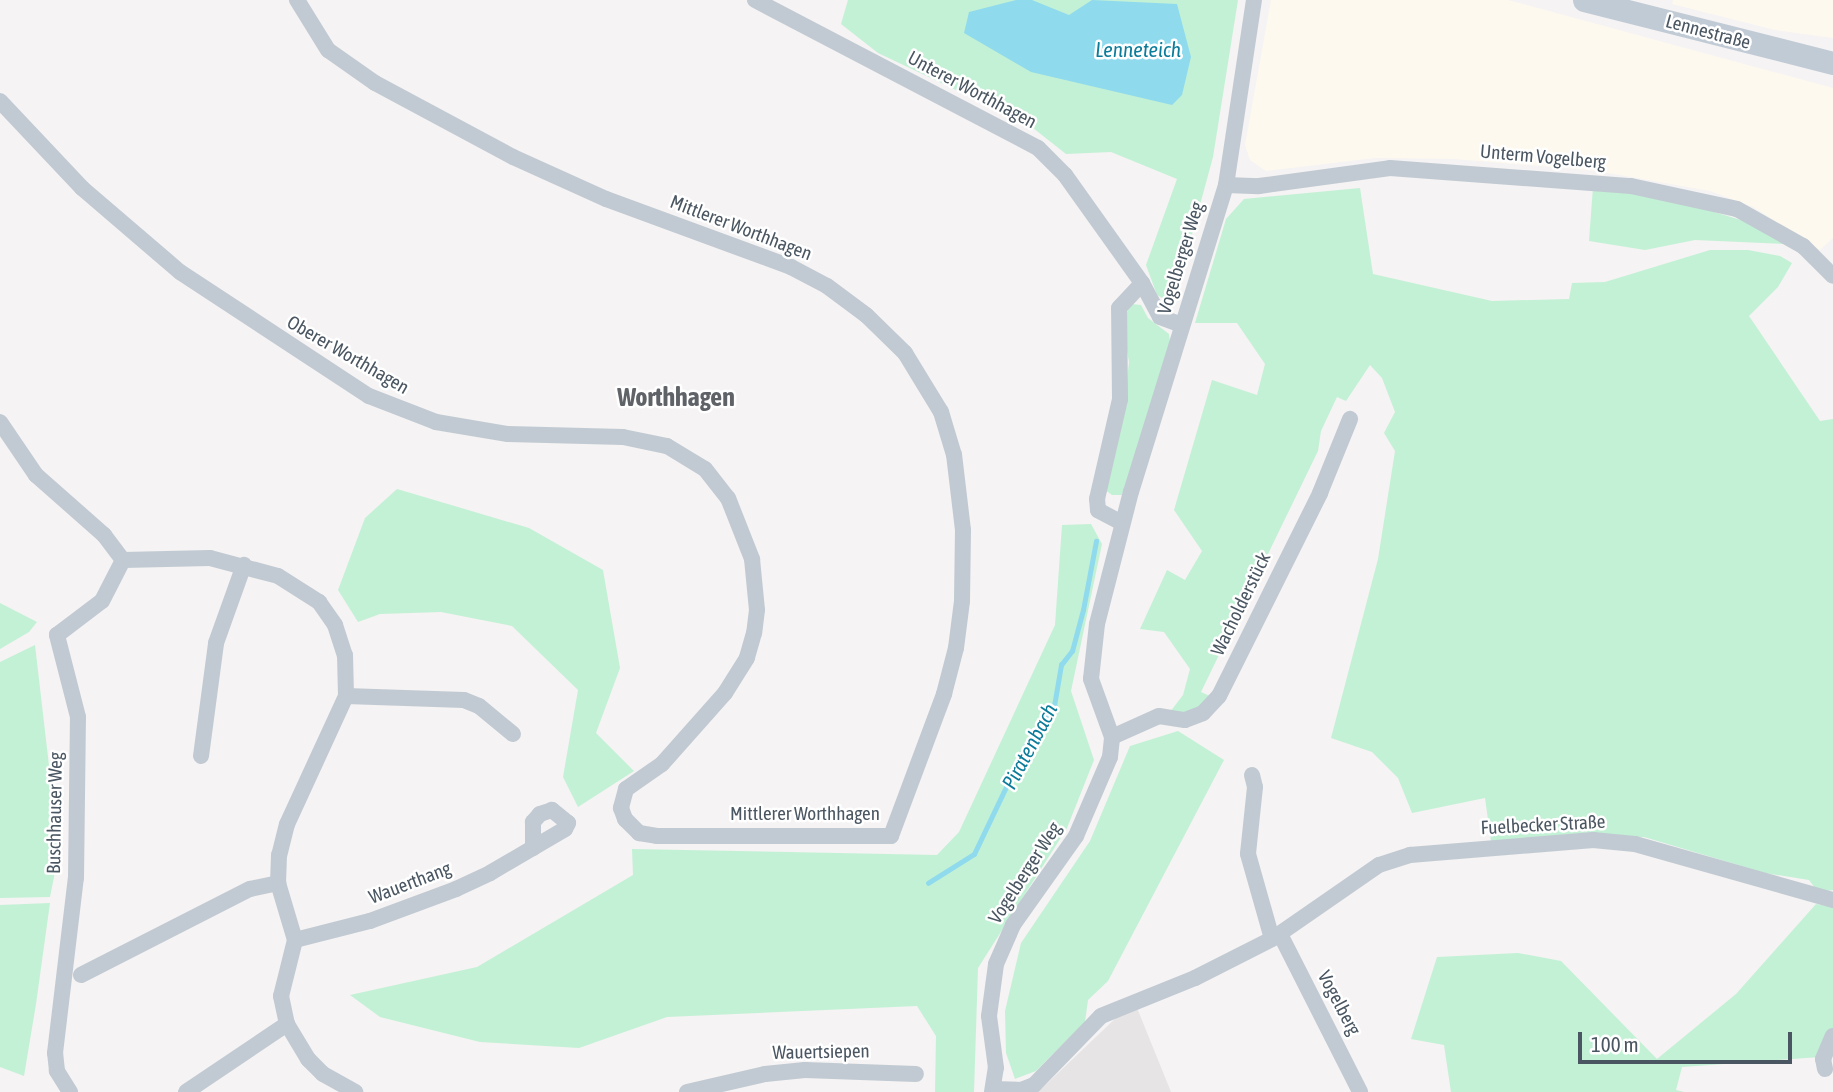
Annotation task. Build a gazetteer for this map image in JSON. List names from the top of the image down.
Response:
{
  "streets": {
    "main road": ["Lennestraße"],
    "street": [
      "Unterer Worthhagen",
      "Unterm Vogelberg",
      "Mittlerer Worthhagen",
      "Vogelberger Weg",
      "Oberer Worthhagen",
      "Wacholderstück",
      "Buschhauser Weg",
      "Fuelbecker Straße",
      "Wauerthang",
      "Vogelberg",
      "Wauertsiepen"
    ]
  },
  "crossings": [
    ["Unterer Worthhagen", "Vogelberger Weg"],
    ["Unterm Vogelberg", "Vogelberger Weg"],
    ["Mittlerer Worthhagen", "Oberer Worthhagen"],
    ["Vogelberger Weg", "Wacholderstück"],
    ["Vogelberger Weg", "Fuelbecker Straße"],
    ["Fuelbecker Straße", "Vogelberg"]
  ],
  "districts": ["Worthhagen"],
  "water": ["Lenneteich", "Piratenbach"],
  "scale_bar": "100 m"
}
